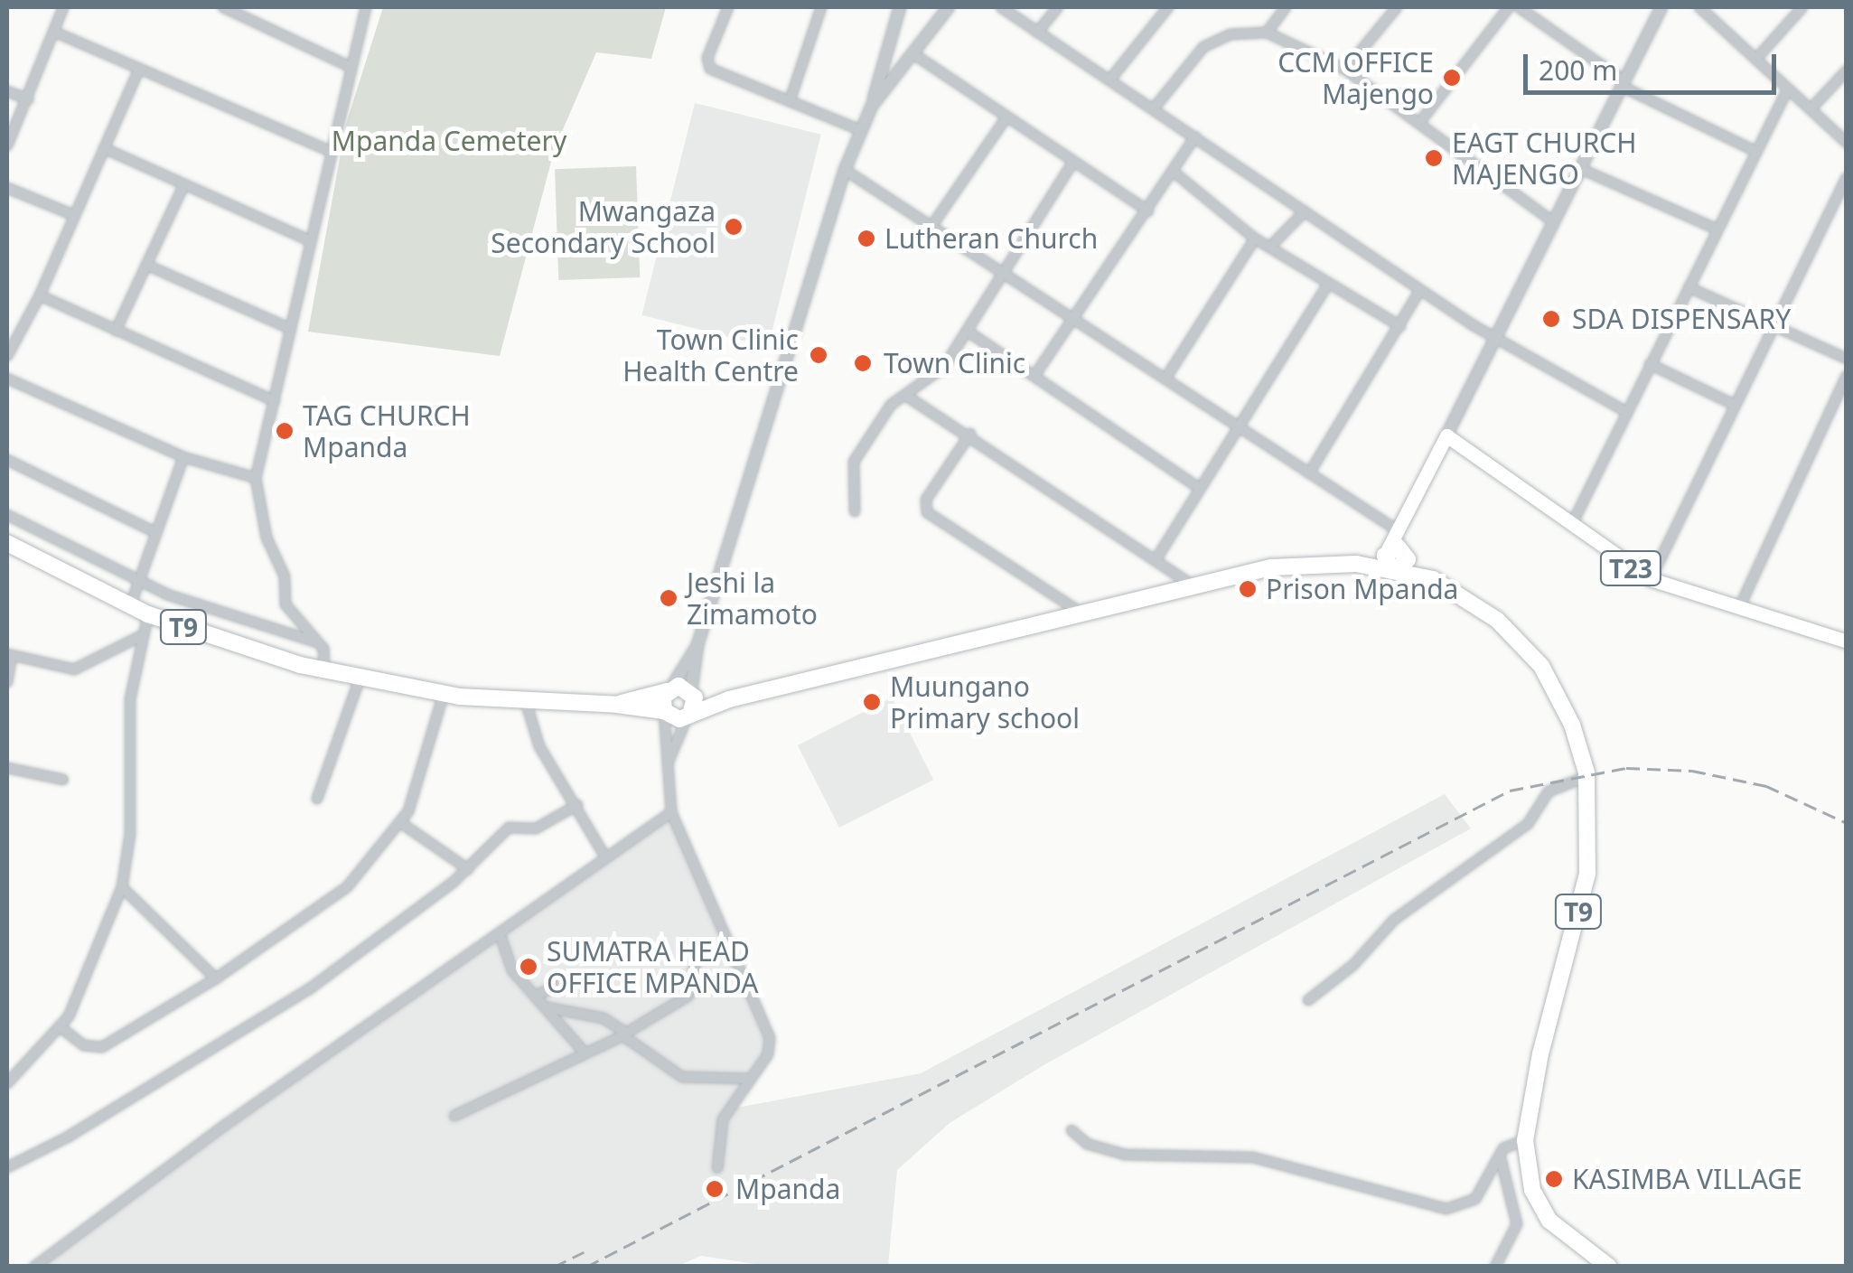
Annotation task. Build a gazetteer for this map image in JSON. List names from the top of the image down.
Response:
{
  "streets": {
    "highway": ["T9"],
    "main road": ["T23"]
  },
  "parks": ["Mpanda Cemetery"],
  "places": [
    "CCM OFFICE Majengo",
    "EAGT CHURCH MAJENGO",
    "Mwangaza Secondary School",
    "Lutheran Church",
    "SDA DISPENSARY",
    "Town Clinic Health Centre",
    "Town Clinic",
    "TAG CHURCH Mpanda",
    "Prison Mpanda",
    "Jeshi la Zimamoto",
    "Muungano Primary school",
    "SUMATRA HEAD OFFICE MPANDA",
    "KASIMBA VILLAGE",
    "Mpanda"
  ],
  "scale_bar": "200 m"
}
